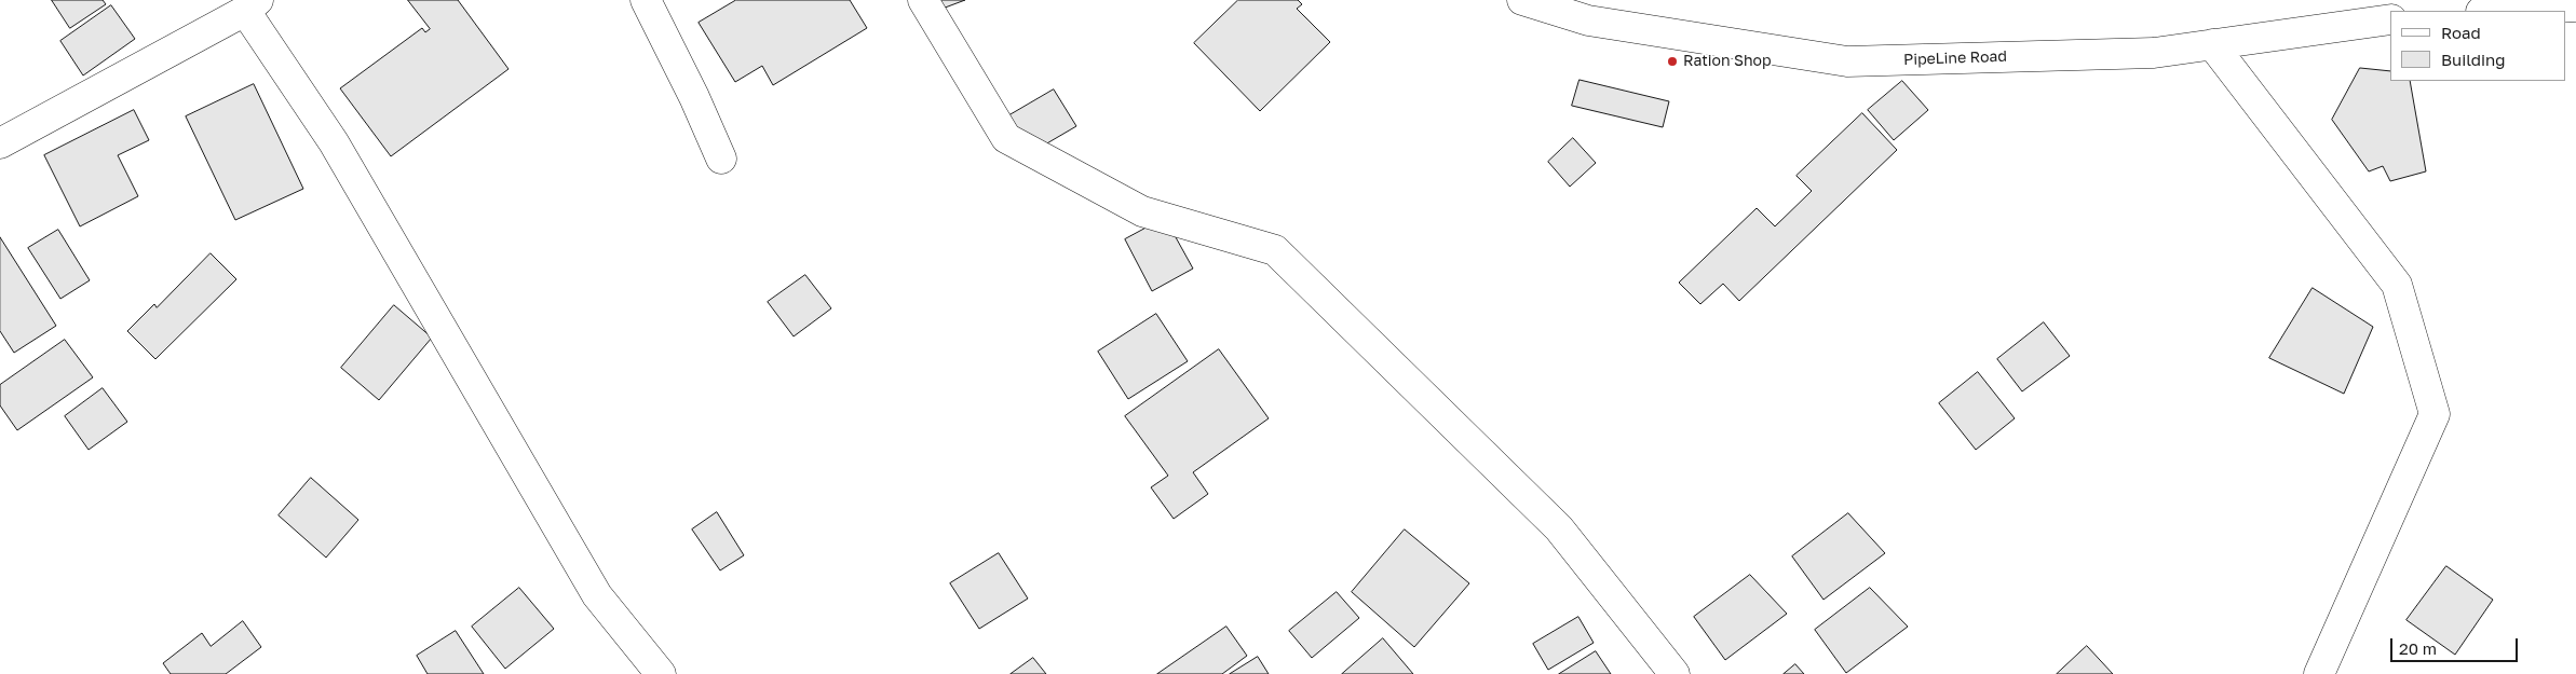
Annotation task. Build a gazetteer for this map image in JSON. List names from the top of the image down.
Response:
{
  "streets": {
    "street": ["PipeLine Road"]
  },
  "places": ["Ration Shop"],
  "legend": ["Road", "Building"],
  "scale_bar": "20 m"
}
